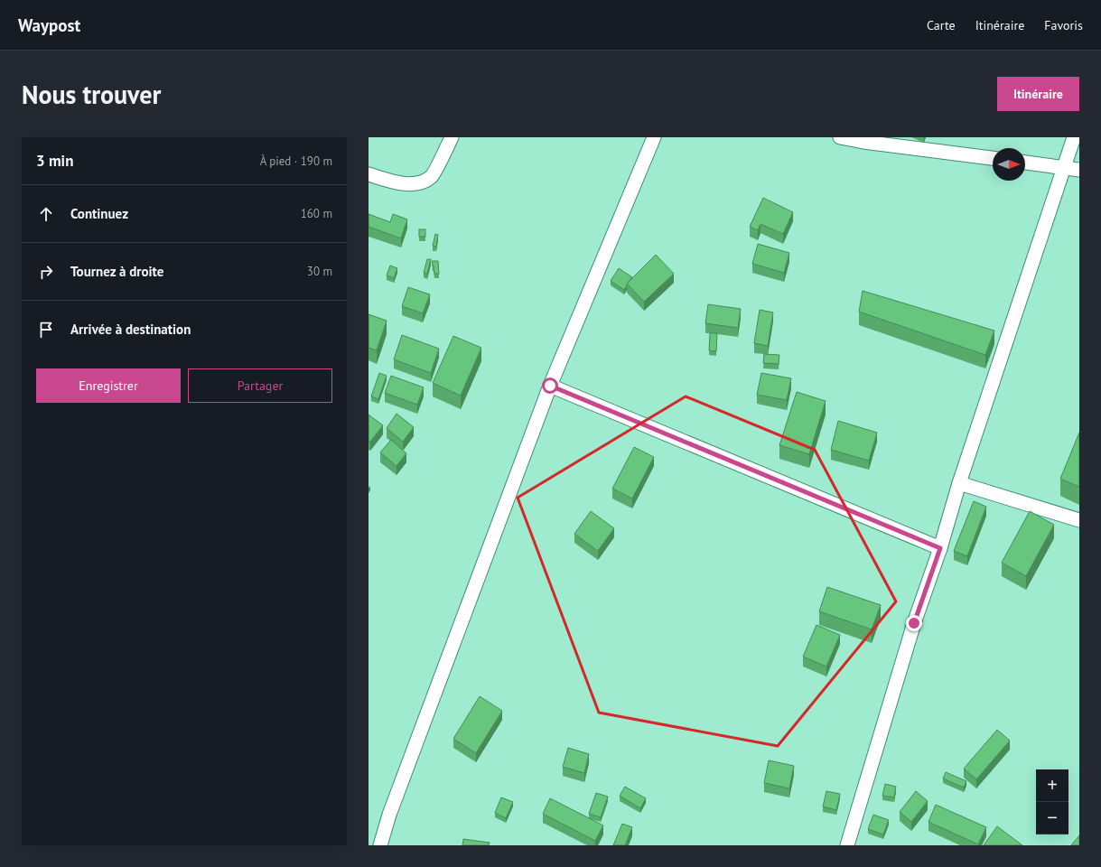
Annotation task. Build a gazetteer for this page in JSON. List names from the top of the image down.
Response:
{
  "north": "right",
  "page": {
    "header": "Waypost",
    "nav": ["Carte", "Itinéraire", "Favoris"],
    "buttons": [
      "Itinéraire",
      ["Enregistrer", "Partager"]
    ],
    "title": "Nous trouver",
    "heading": ["3 min", "À pied · 190 m"],
    "list": [
      ["Continuez", "160 m"],
      ["Tournez à droite", "30 m"],
      "Arrivée à destination"
    ],
    "map_buttons": ["+", "−"]
  }
}
